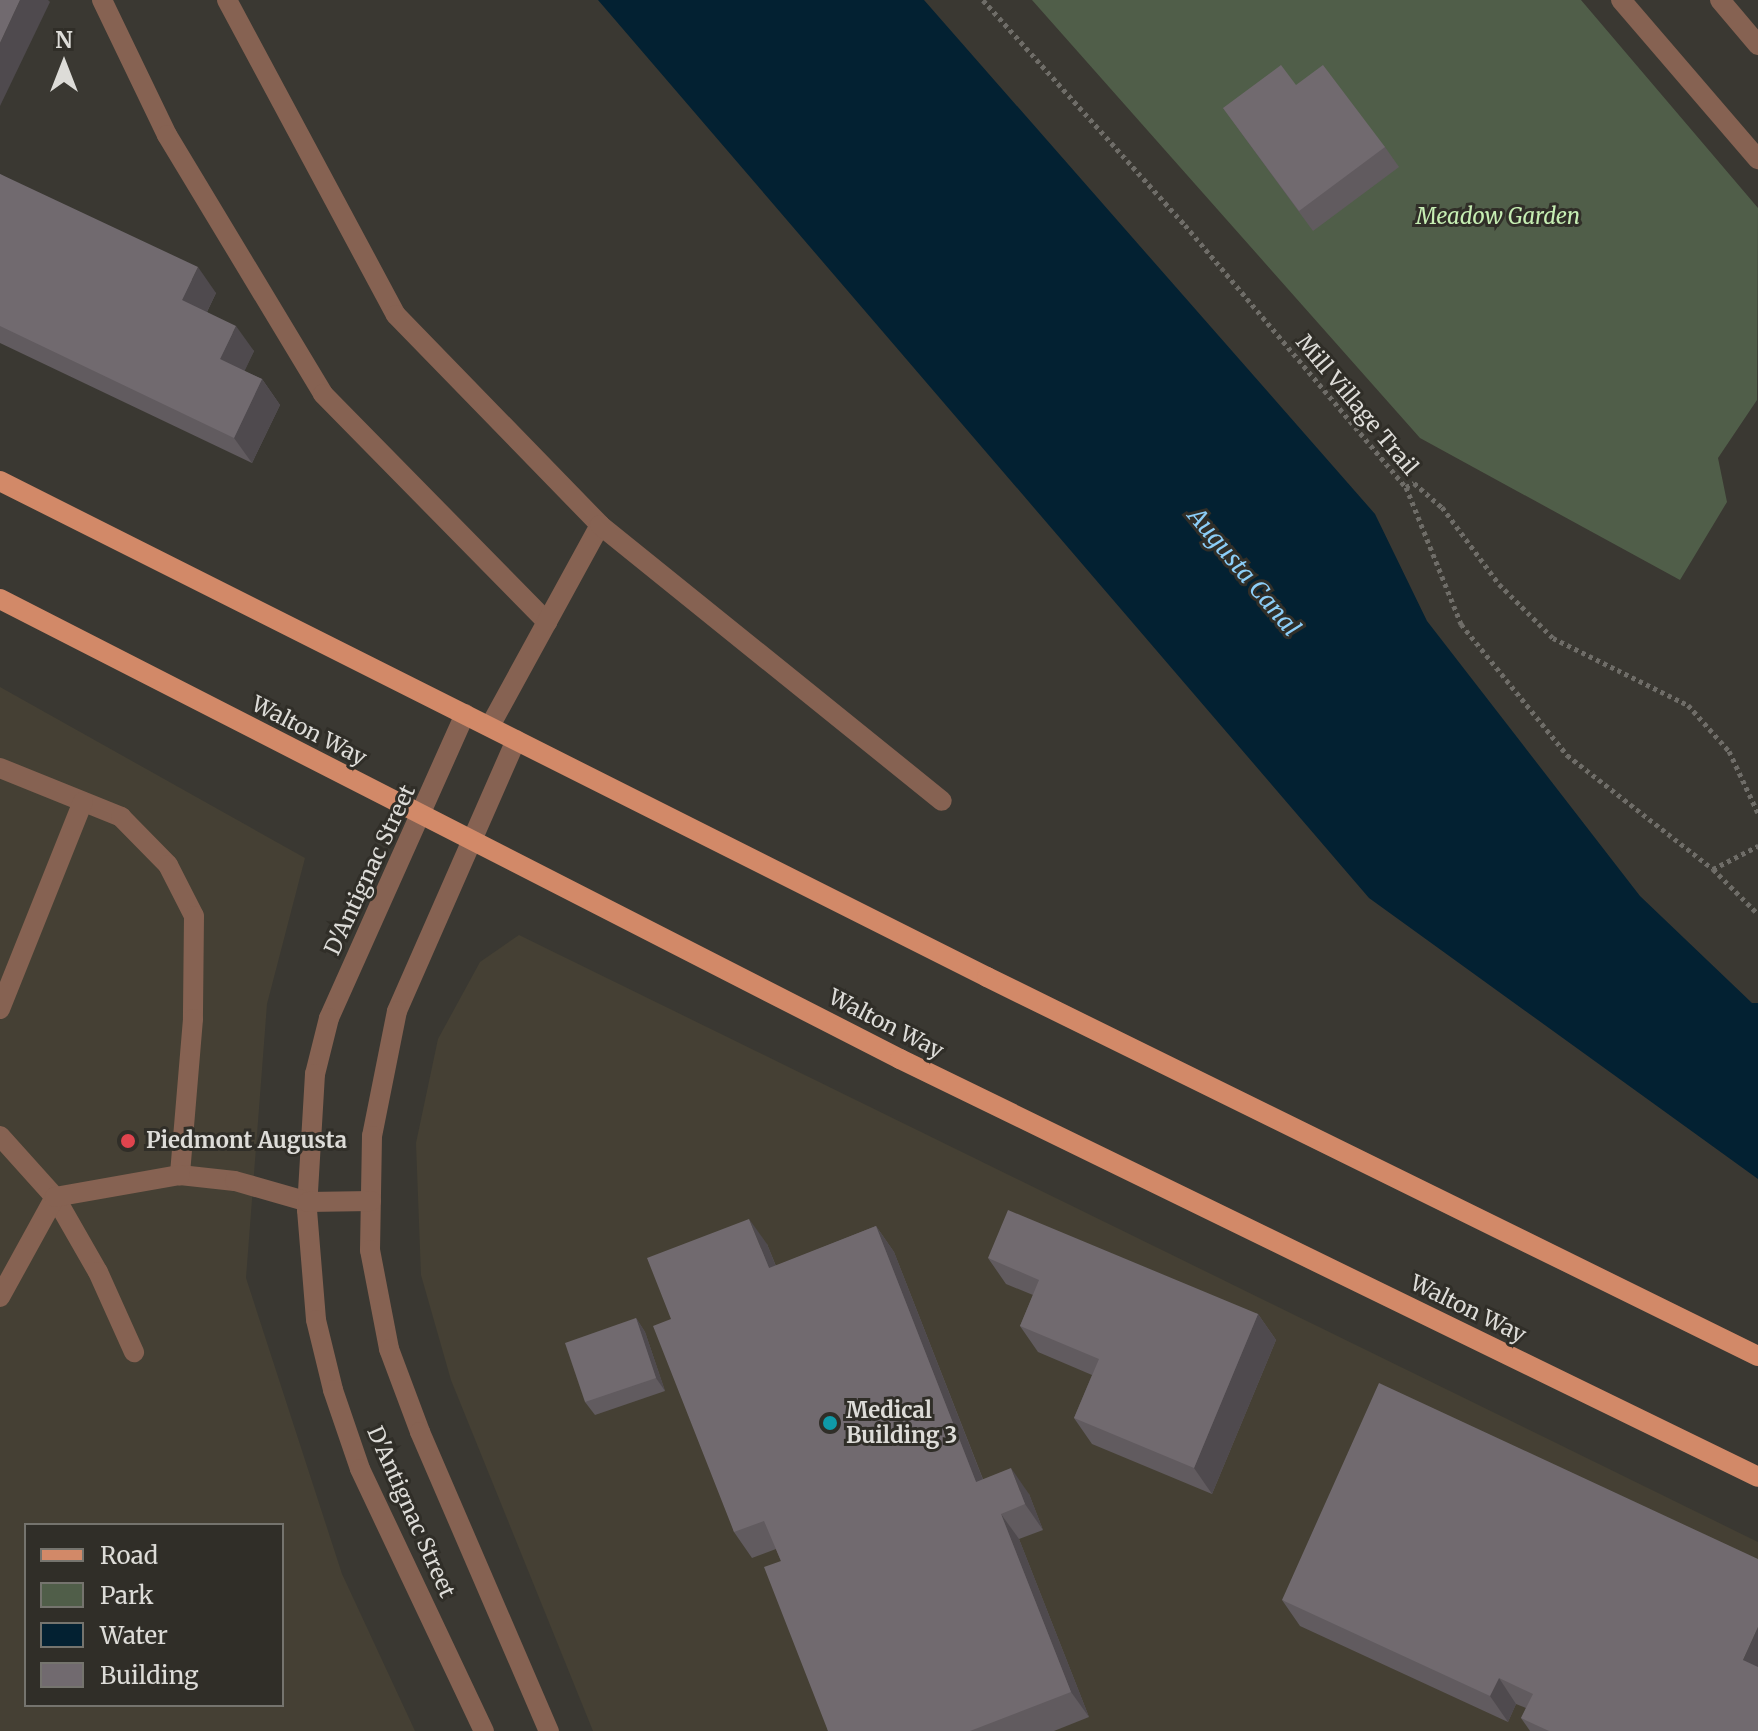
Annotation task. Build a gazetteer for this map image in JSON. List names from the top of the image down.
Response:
{
  "streets": {
    "main road": ["Walton Way"],
    "street": ["D'Antignac Street"],
    "path": ["Mill Village Trail"]
  },
  "crossings": [
    ["Walton Way", "D'Antignac Street"]
  ],
  "water": ["Augusta Canal"],
  "parks": ["Meadow Garden"],
  "places": ["Piedmont Augusta", "Medical Building 3"],
  "legend": [
    "Road",
    "Park",
    "Water",
    "Building"
  ],
  "north": "top"
}
